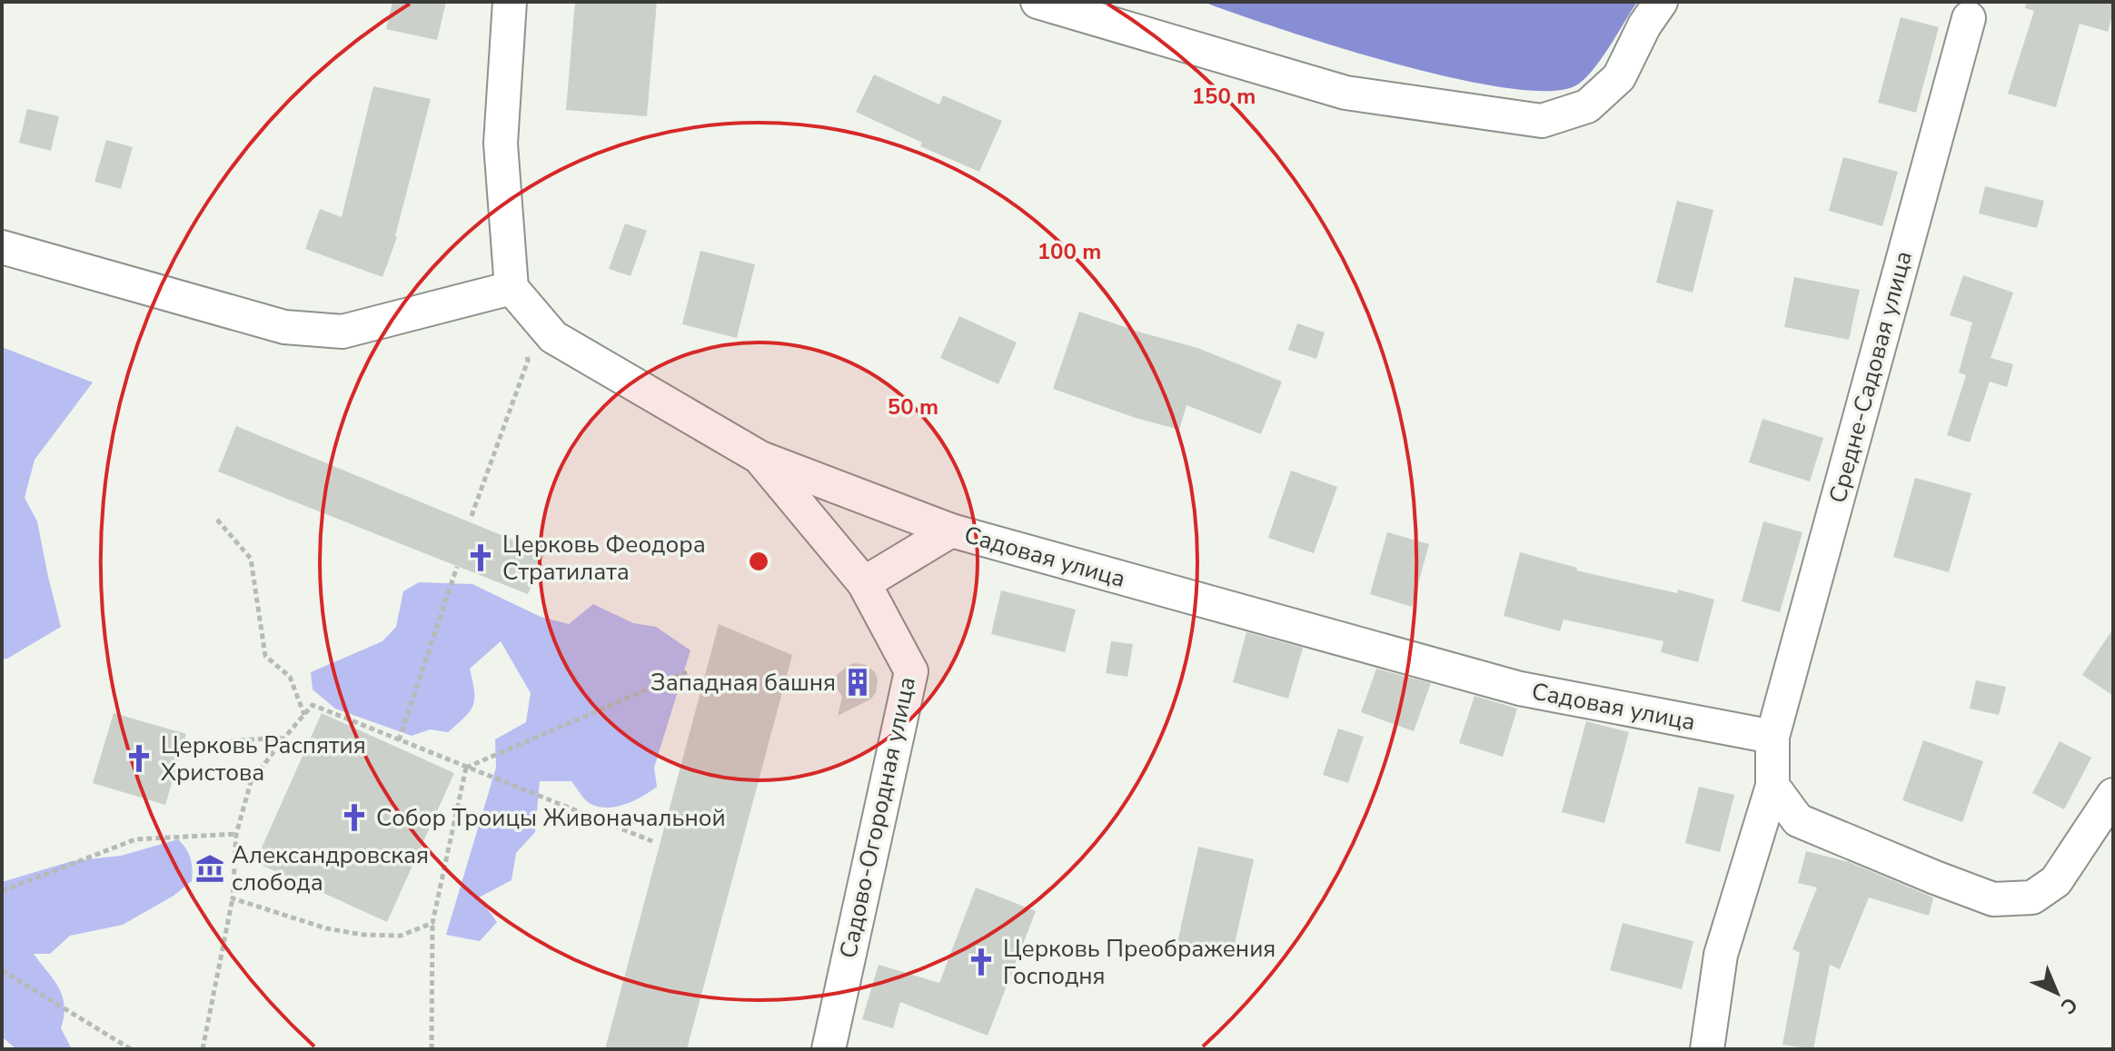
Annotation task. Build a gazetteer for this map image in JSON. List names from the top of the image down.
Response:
{
  "streets": {
    "street": ["Средне-Садовая улица", "Садовая улица", "Садово-Огородная улица"]
  },
  "crossings": [
    ["Средне-Садовая улица", "Садовая улица"],
    ["Садовая улица", "Садово-Огородная улица"]
  ],
  "places": {
    "church": [
      "Церковь Феодора Стратилата",
      "Церковь Распятия Христова",
      "Собор Троицы Живоначальной",
      "Церковь Преображения Господня"
    ],
    "building": ["Западная башня"],
    "museum": ["Александровская слобода"]
  },
  "north": "bottom right",
  "rings": ["150 m", "100 m", "50 m"]
}
